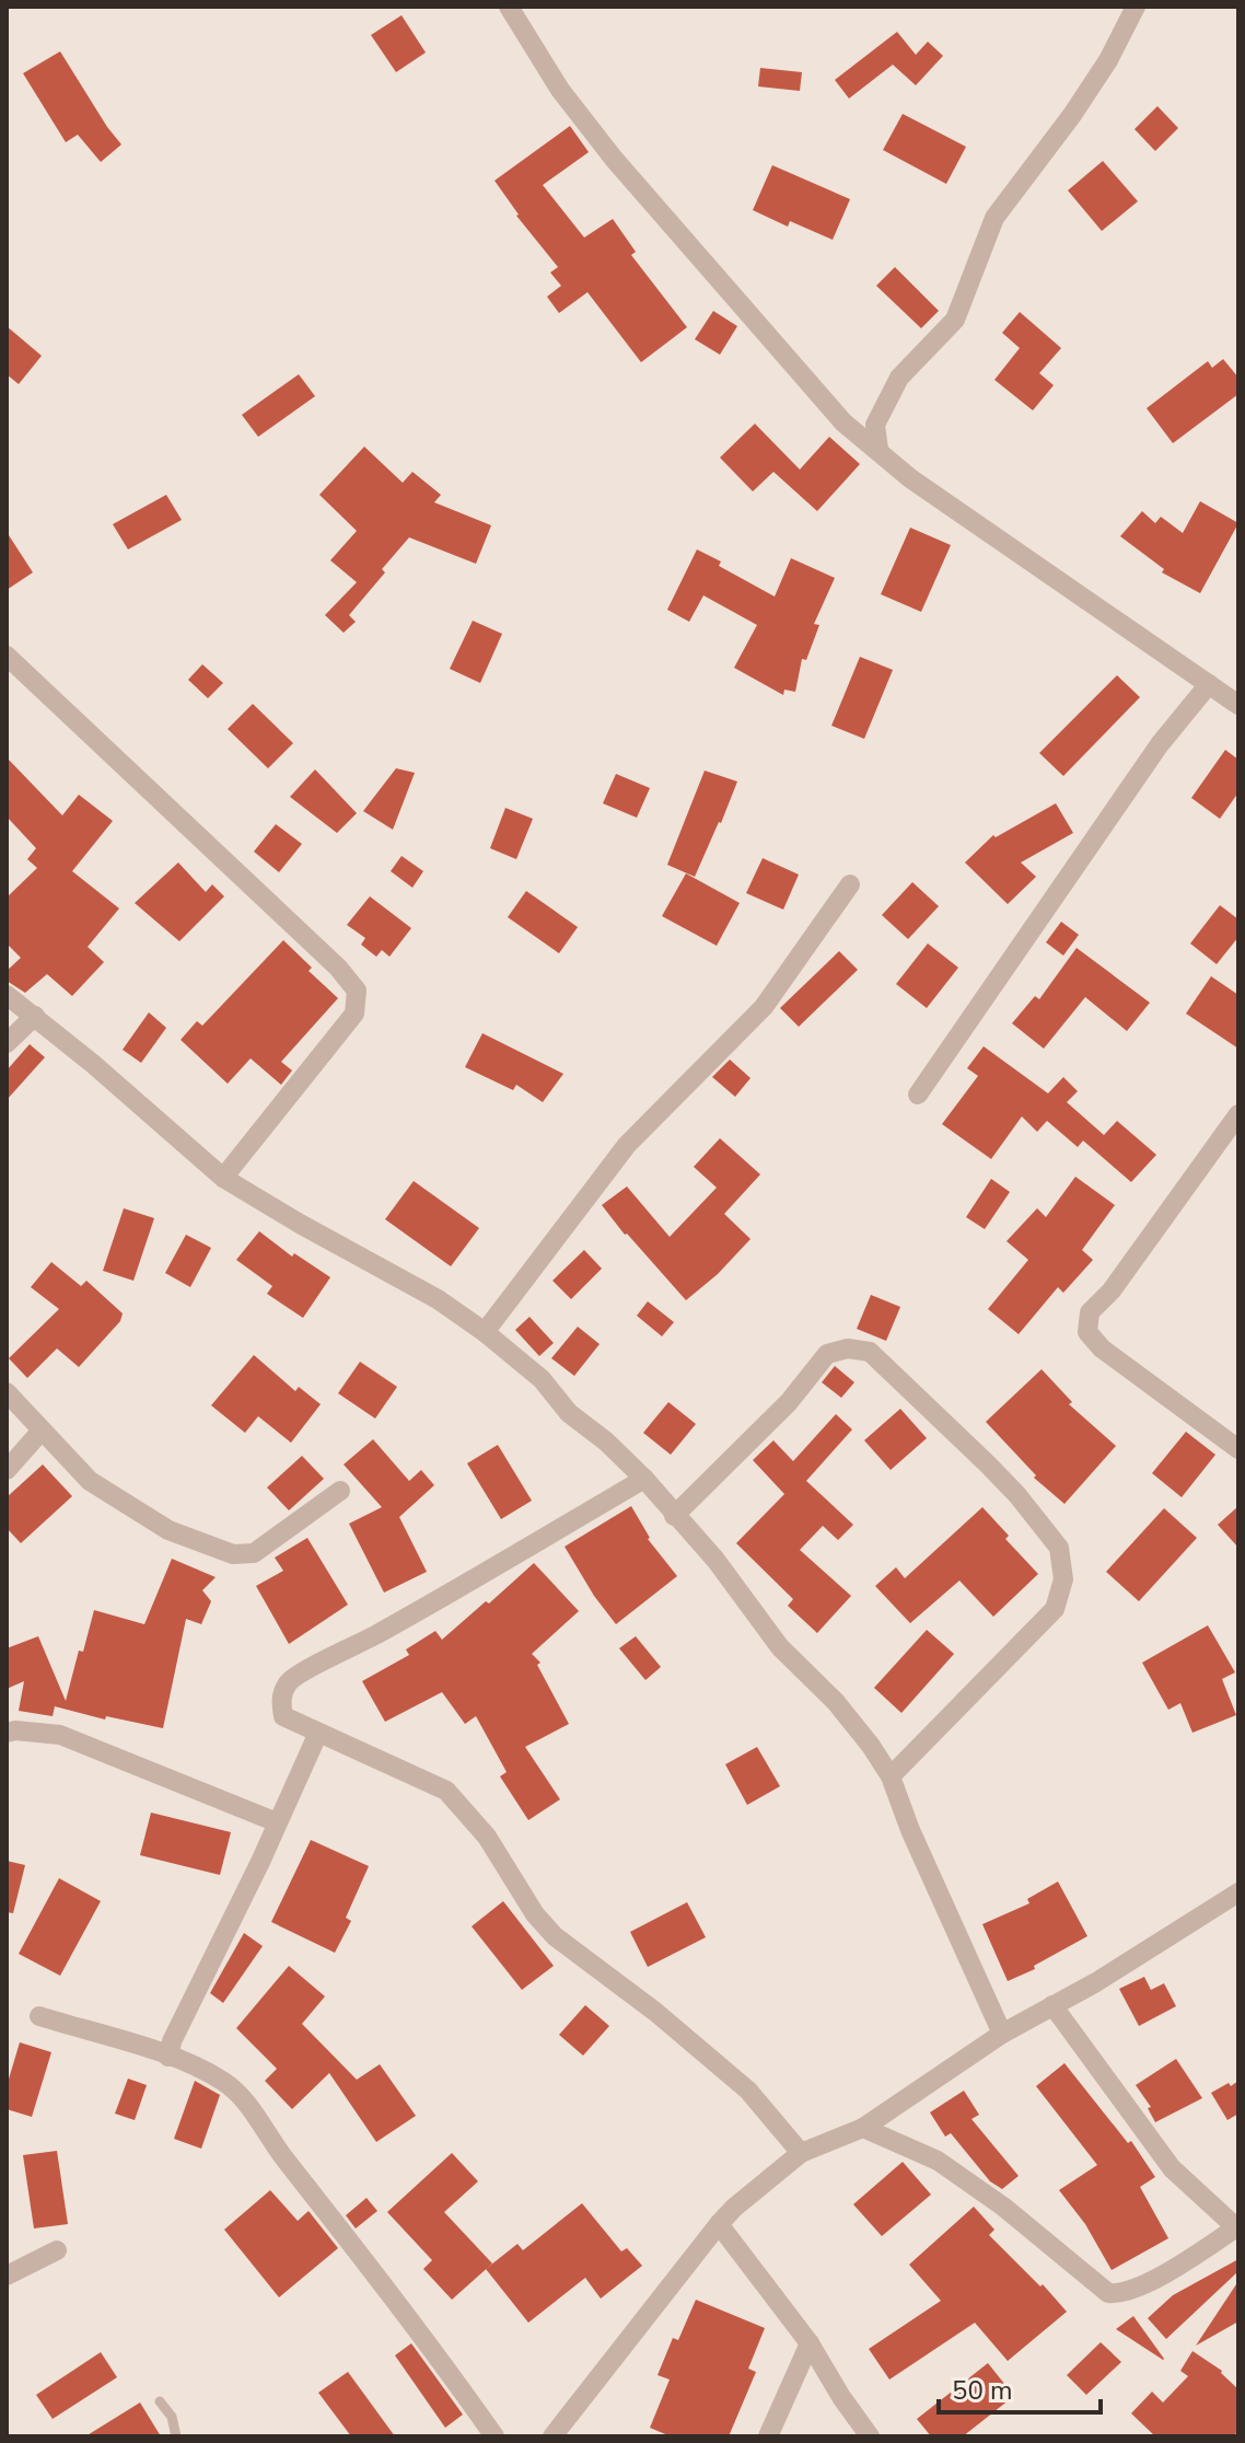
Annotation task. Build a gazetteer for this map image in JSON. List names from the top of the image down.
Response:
{
  "scale_bar": "50 m"
}
